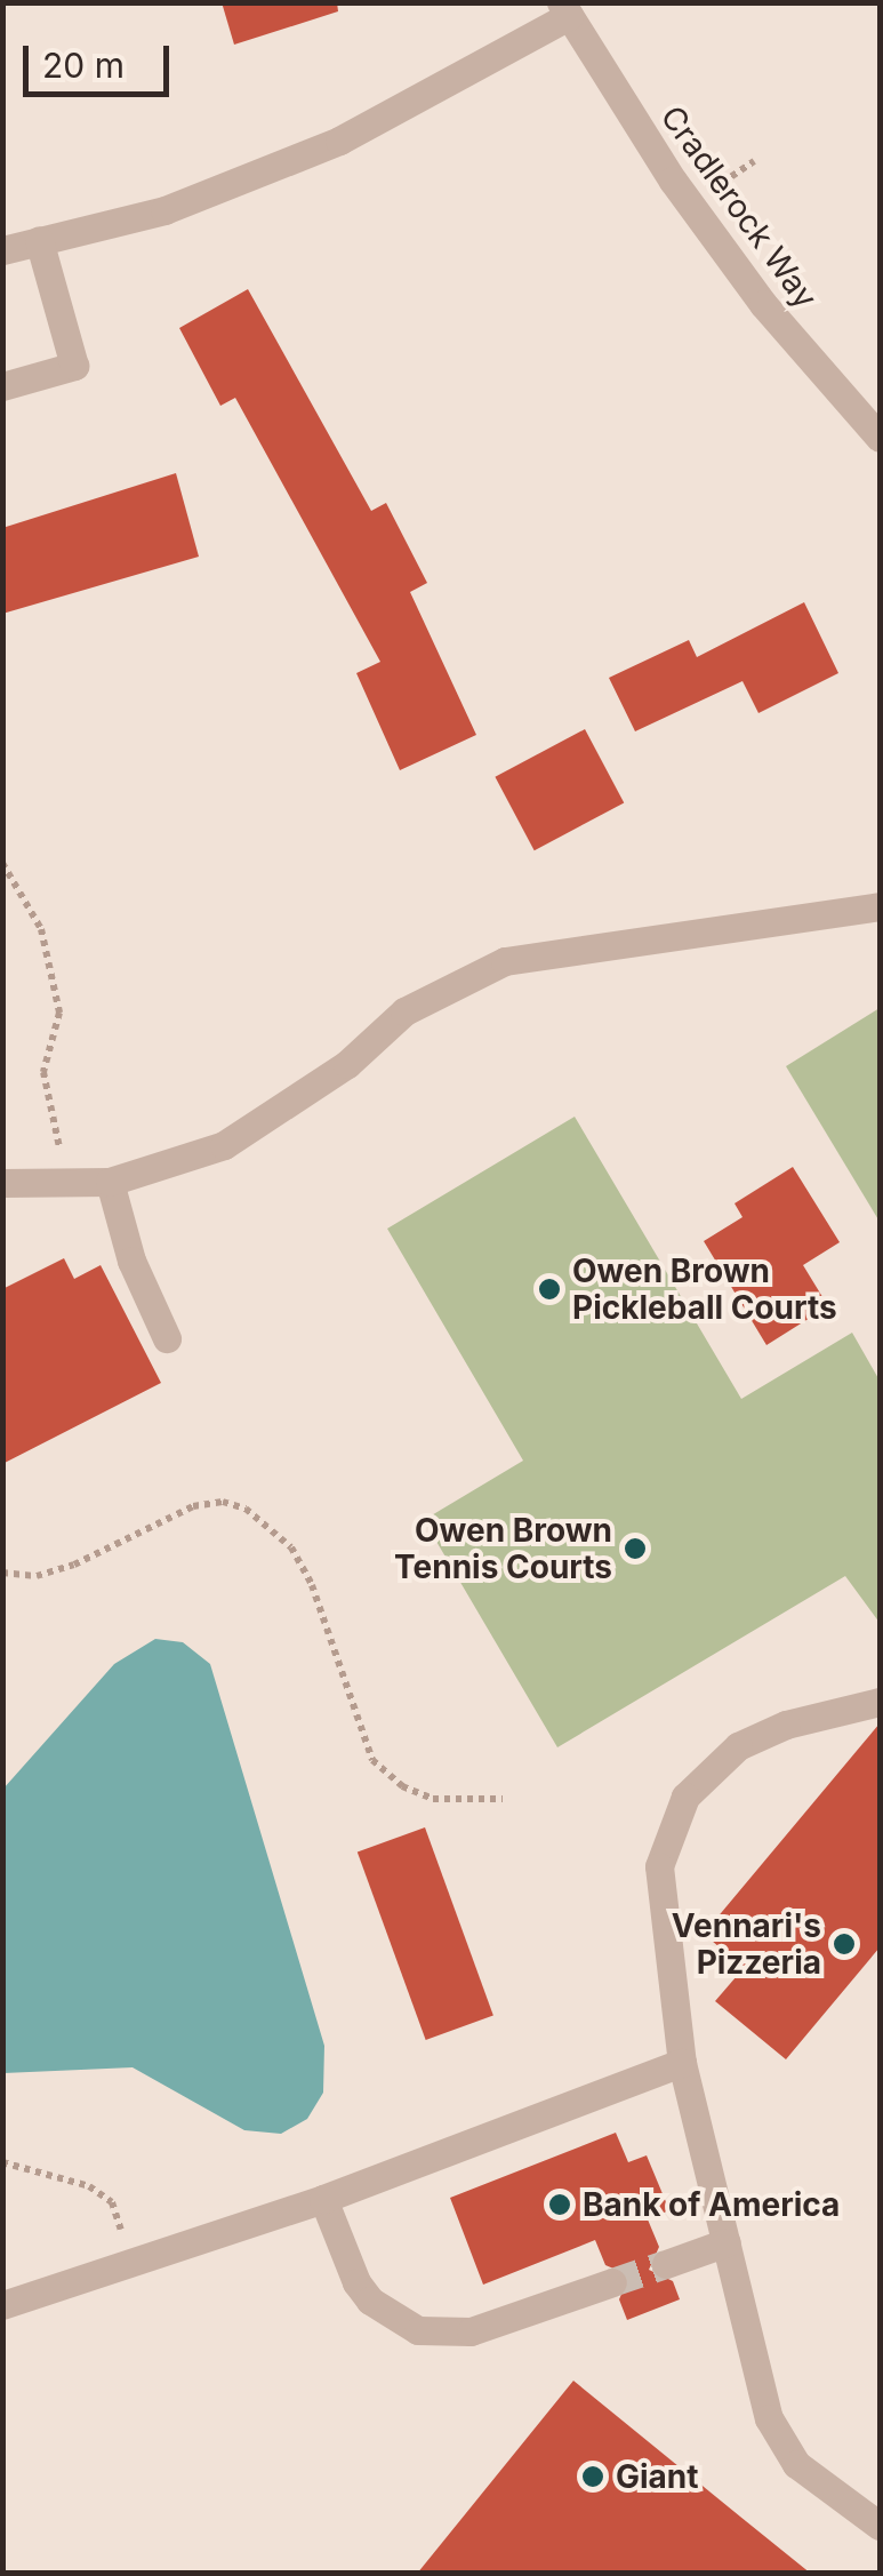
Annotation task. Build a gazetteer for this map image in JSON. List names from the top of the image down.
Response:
{
  "streets": {
    "street": ["Cradlerock Way"]
  },
  "places": [
    "Owen Brown Pickleball Courts",
    "Owen Brown Tennis Courts",
    "Vennari's Pizzeria",
    "Bank of America",
    "Giant"
  ],
  "scale_bar": "20 m"
}
